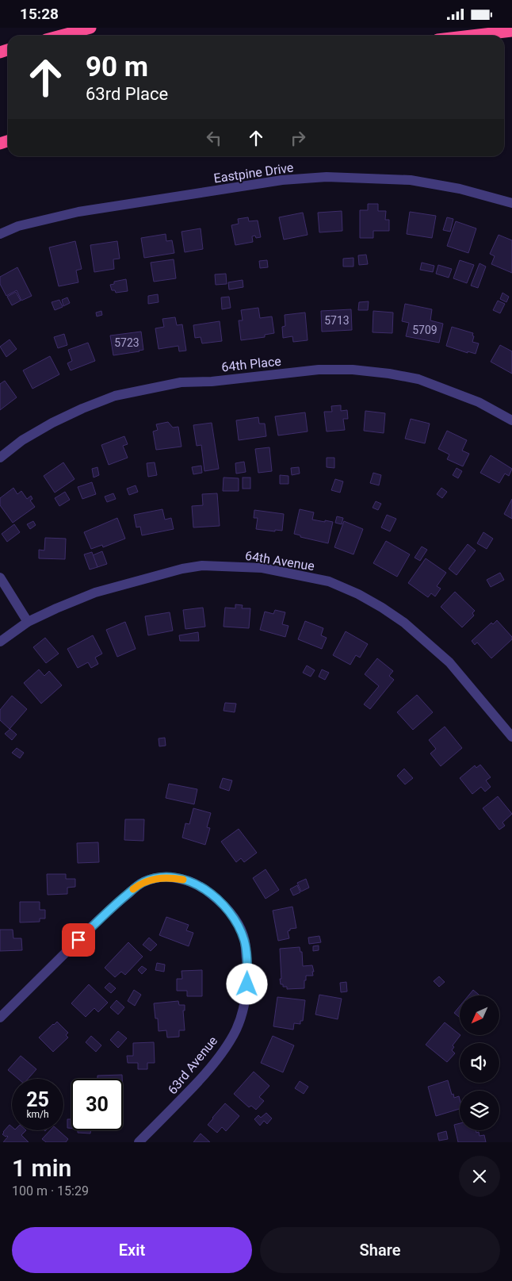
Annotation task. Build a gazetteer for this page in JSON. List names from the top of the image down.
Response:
{
  "streets": {
    "street": [
      "Eastpine Drive",
      "64th Place",
      "64th Avenue",
      "63rd Avenue"
    ]
  },
  "house_numbers": ["5713", "5709", "5723"],
  "north": "bottom left",
  "page": {
    "status": "15:28",
    "turn": ["90 m", "63rd Place"],
    "speed": "25 km/h",
    "limit": "30",
    "heading": ["1 min", "100 m · 15:29"],
    "buttons": ["Exit", "Share"]
  }
}
